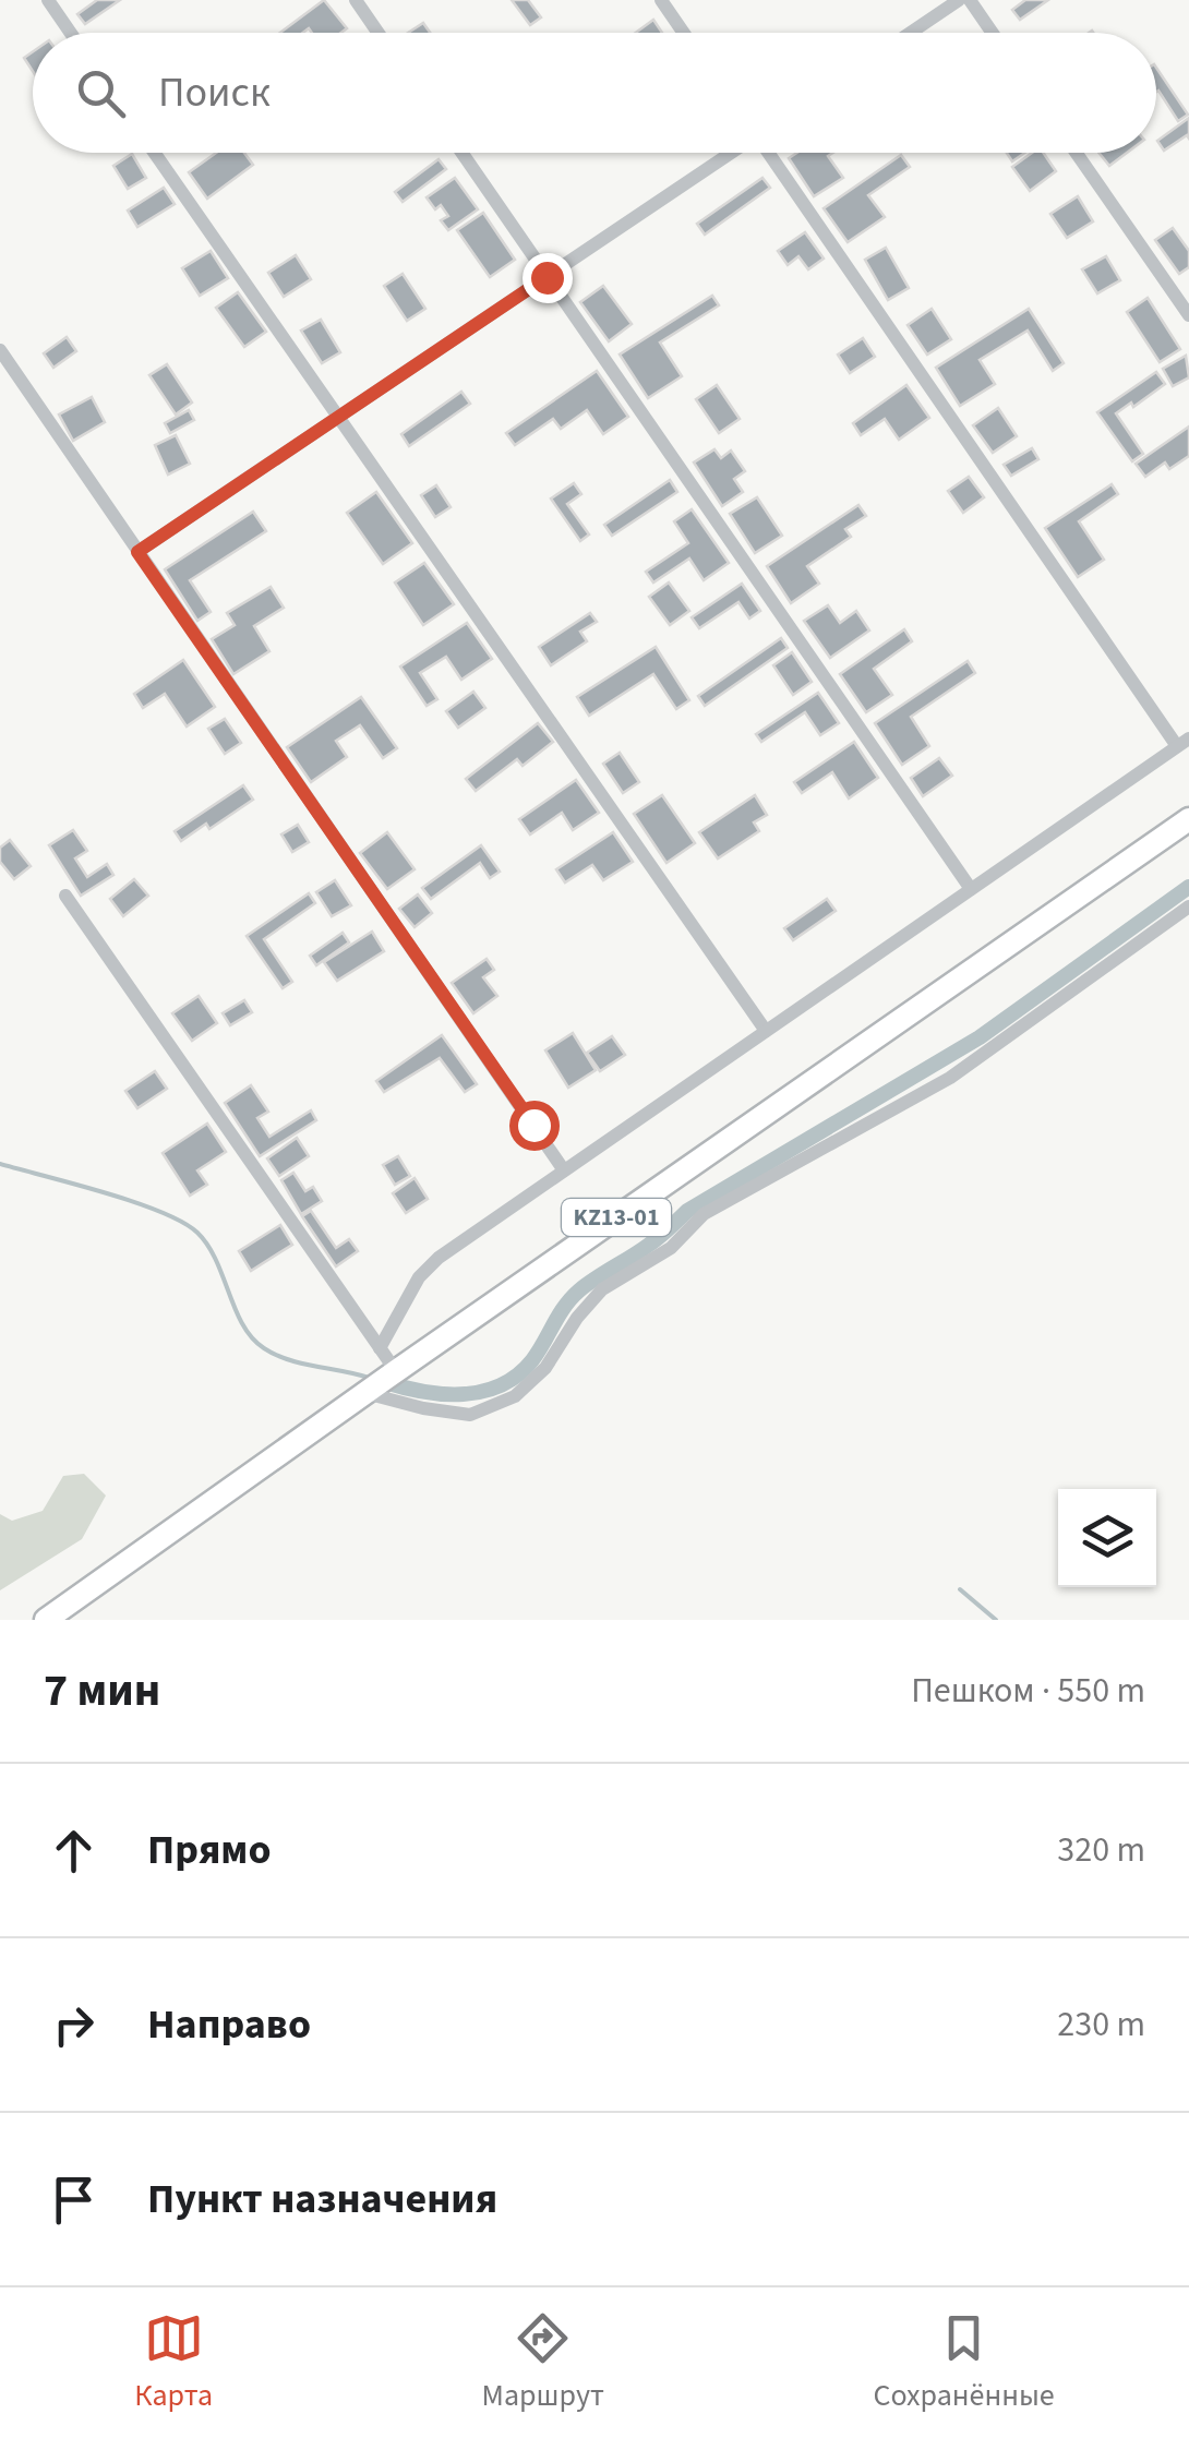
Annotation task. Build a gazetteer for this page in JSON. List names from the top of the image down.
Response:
{
  "streets": {
    "highway": ["KZ13-01"]
  },
  "page": {
    "search": "Поиск",
    "heading": ["7 мин", "Пешком · 550 m"],
    "list": [
      ["Прямо", "320 m"],
      ["Направо", "230 m"],
      "Пункт назначения"
    ],
    "nav": ["Карта", "Маршрут", "Сохранённые"]
  }
}
